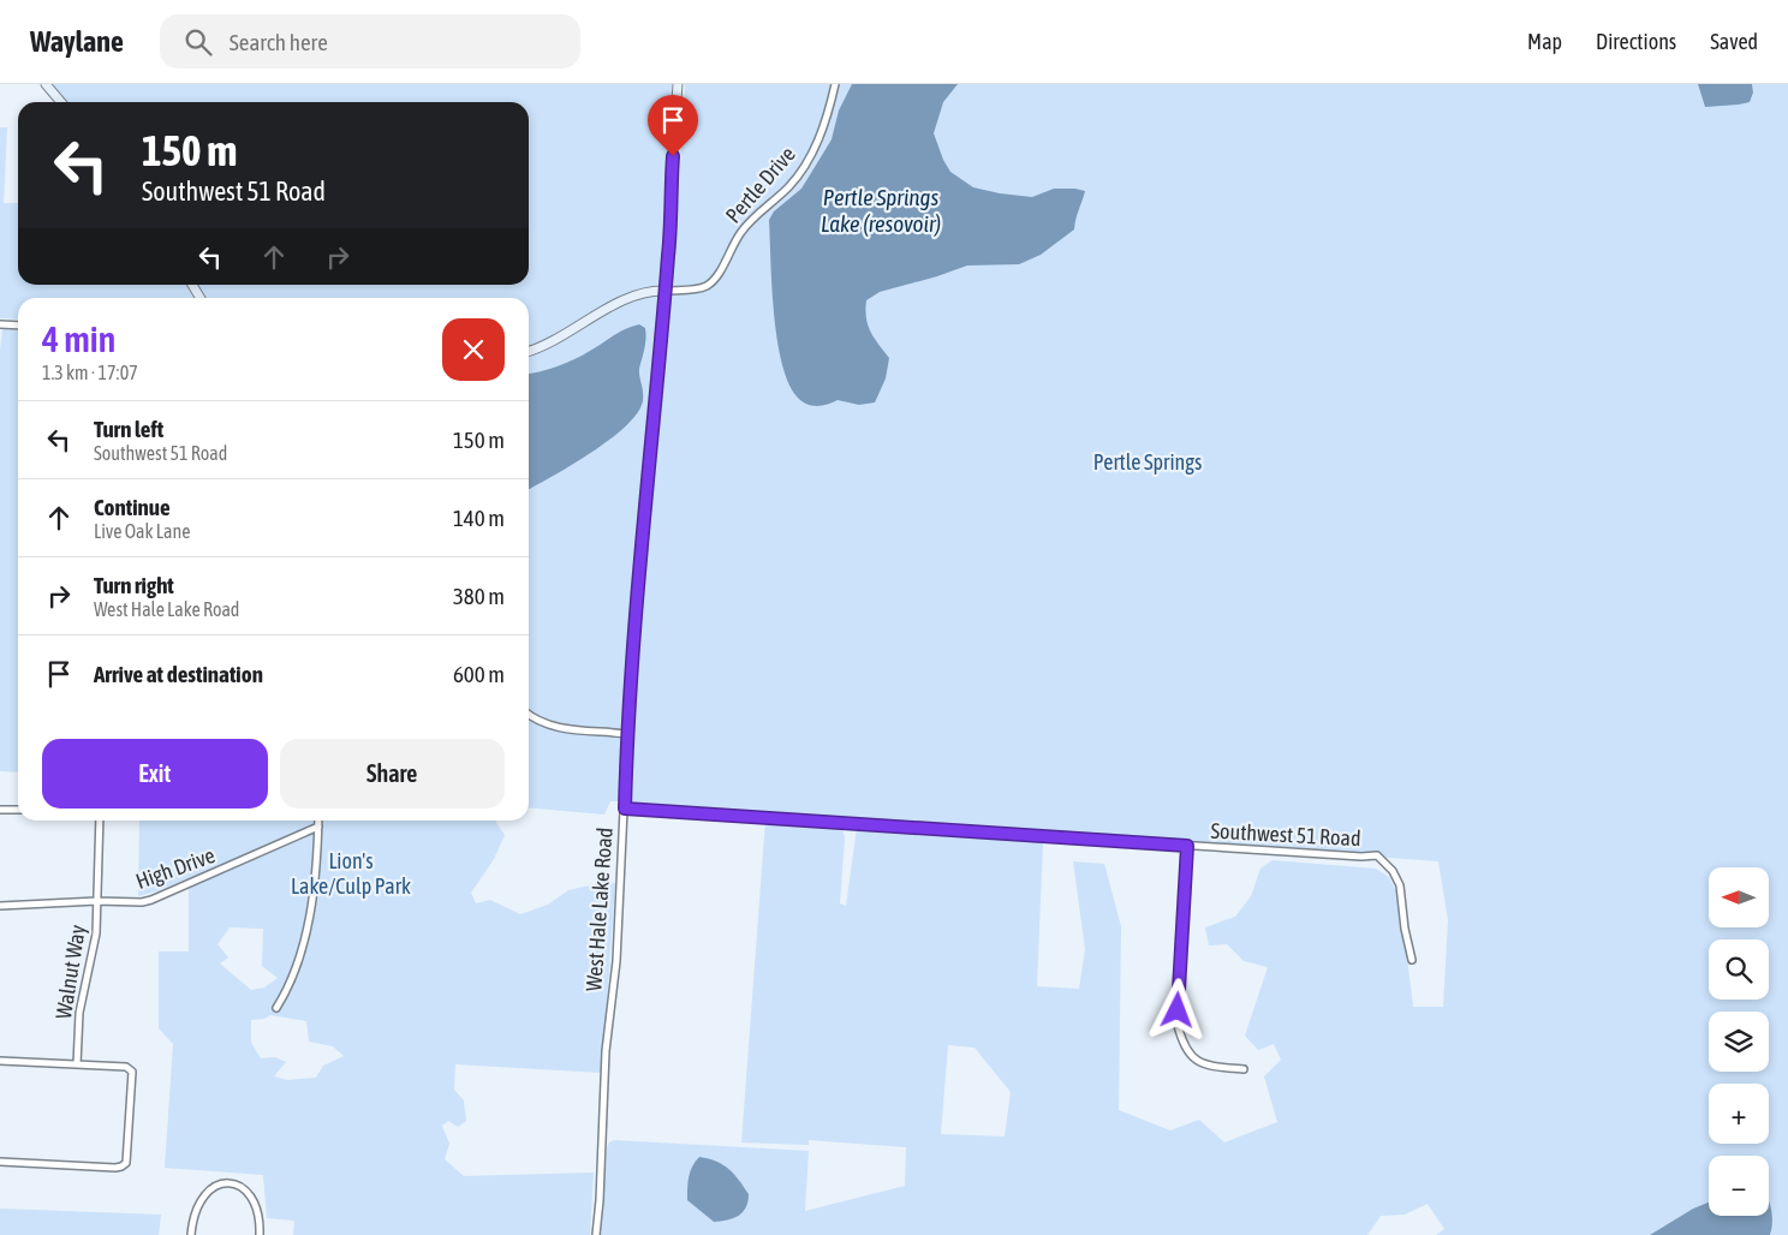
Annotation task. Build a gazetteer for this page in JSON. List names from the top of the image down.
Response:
{
  "streets": {
    "street": [
      "Pertle Drive",
      "Southwest 51 Road",
      "High Drive",
      "West Hale Lake Road",
      "Walnut Way"
    ]
  },
  "crossings": [
    ["Pertle Drive", "West Hale Lake Road"],
    ["Southwest 51 Road", "West Hale Lake Road"],
    ["High Drive", "Walnut Way"]
  ],
  "water": ["Pertle Springs Lake (resovoir)"],
  "parks": ["Pertle Springs", "Lion's Lake/Culp Park"],
  "north": "left",
  "page": {
    "header": "Waylane",
    "search": "Search here",
    "nav": ["Map", "Directions", "Saved"],
    "turn": ["150 m", "Southwest 51 Road"],
    "heading": ["4 min", "1.3 km · 17:07"],
    "list": [
      {
        "name": "Turn left",
        "note": "Southwest 51 Road",
        "value": "150 m"
      },
      {
        "name": "Continue",
        "note": "Live Oak Lane",
        "value": "140 m"
      },
      {
        "name": "Turn right",
        "note": "West Hale Lake Road",
        "value": "380 m"
      },
      {
        "name": "Arrive at destination",
        "value": "600 m"
      }
    ],
    "buttons": ["Exit", "Share"],
    "map_buttons": ["+", "−"]
  }
}
